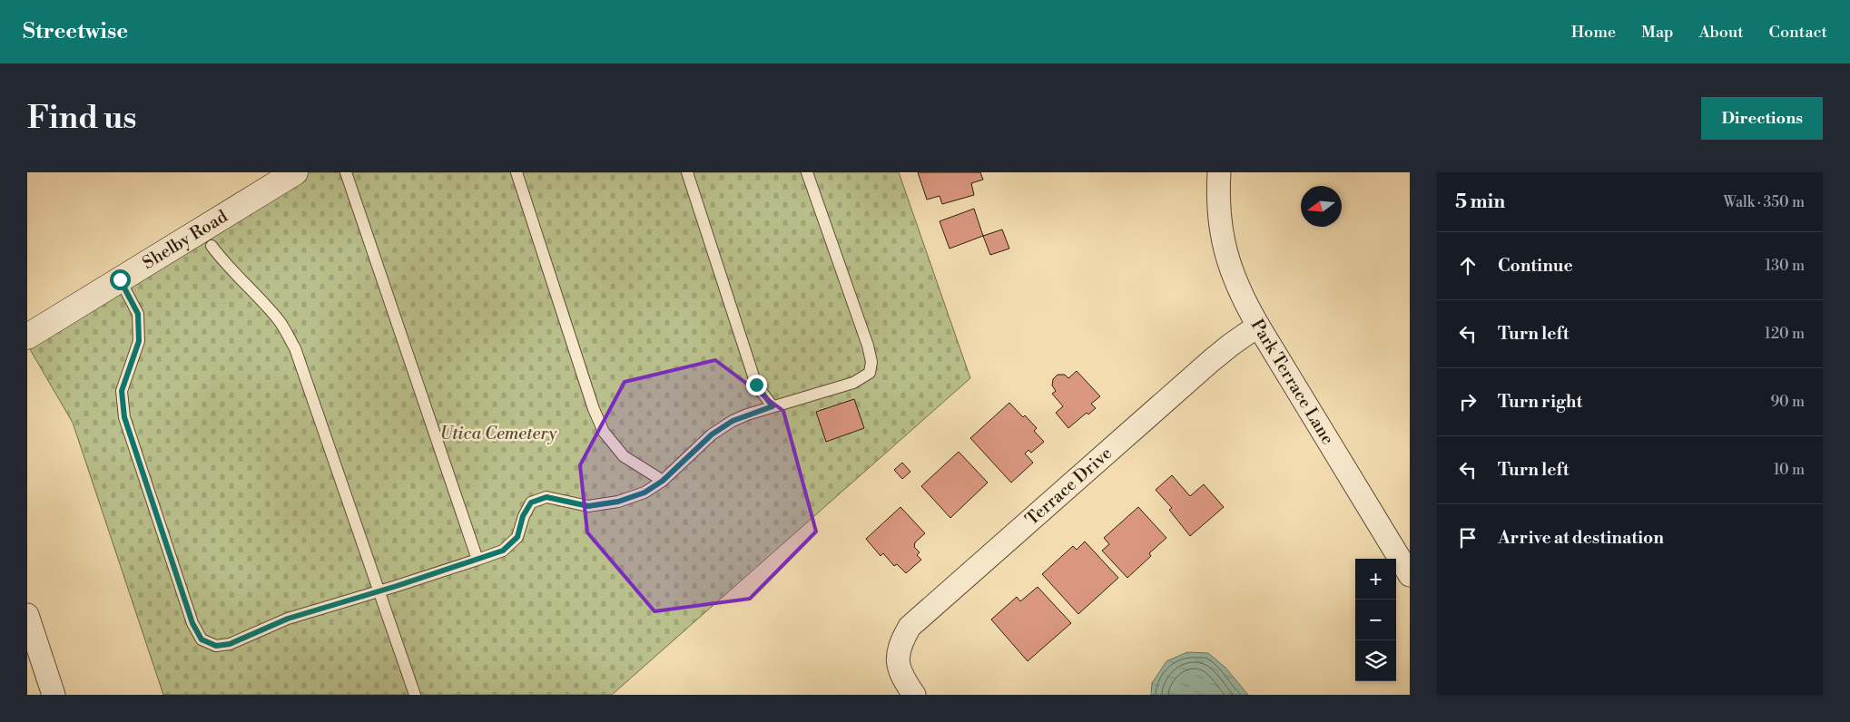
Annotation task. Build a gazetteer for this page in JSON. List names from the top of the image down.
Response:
{
  "streets": {
    "street": ["Shelby Road", "Park Terrace Lane", "Terrace Drive"]
  },
  "crossings": [
    ["Park Terrace Lane", "Terrace Drive"]
  ],
  "parks": ["Utica Cemetery"],
  "north": "left",
  "page": {
    "header": "Streetwise",
    "nav": [
      "Home",
      "Map",
      "About",
      "Contact"
    ],
    "buttons": "Directions",
    "title": "Find us",
    "heading": ["5 min", "Walk · 350 m"],
    "list": [
      ["Continue", "130 m"],
      ["Turn left", "120 m"],
      ["Turn right", "90 m"],
      ["Turn left", "10 m"],
      "Arrive at destination"
    ],
    "map_buttons": ["+", "−"]
  }
}
